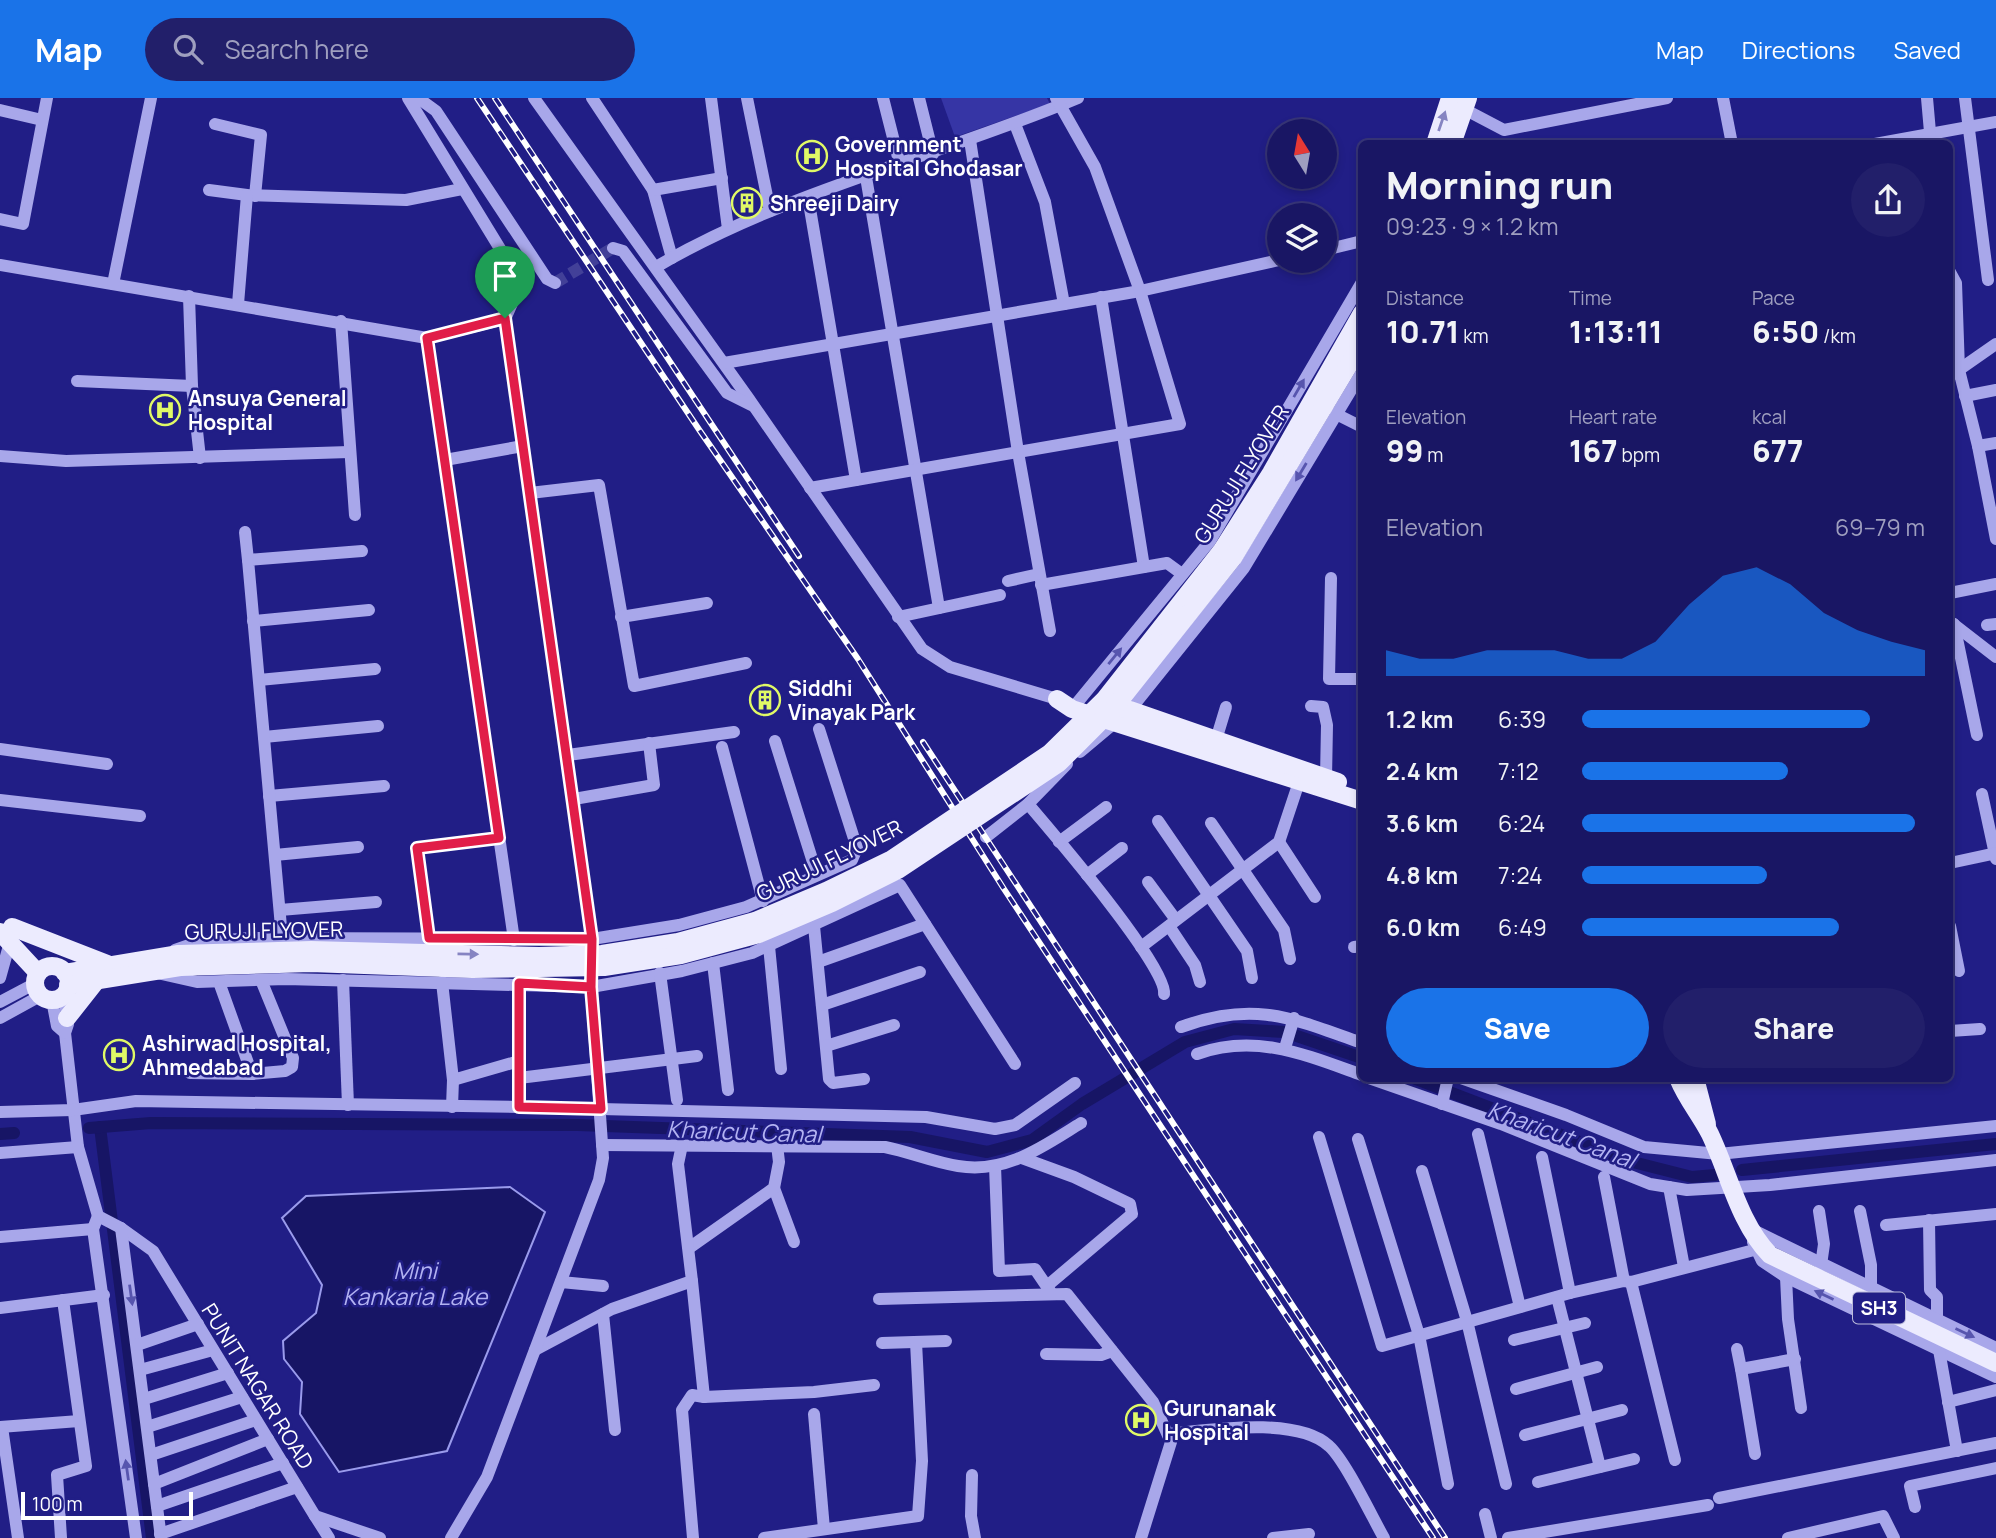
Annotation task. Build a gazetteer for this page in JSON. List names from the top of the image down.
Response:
{
  "streets": {
    "main road": ["GURUJI FLYOVER", "SH3"],
    "street": ["PUNIT NAGAR ROAD"]
  },
  "water": ["Kharicut Canal", "Mini Kankaria Lake"],
  "places": {
    "hospital": [
      "Government Hospital Ghodasar",
      "Ansuya General Hospital",
      "Ashirwad Hospital, Ahmedabad",
      "Gurunanak Hospital"
    ],
    "building": ["Shreeji Dairy", "Siddhi Vinayak Park"]
  },
  "scale_bar": "100 m",
  "north": "top",
  "page": {
    "header": "Map",
    "search": "Search here",
    "nav": ["Map", "Directions", "Saved"],
    "heading": ["Morning run", "09:23 · 9 × 1.2 km"],
    "stats": [
      ["Distance", "10.71 km"],
      ["Time", "1:13:11"],
      ["Pace", "6:50 /km"],
      ["Elevation", "99 m"],
      ["Heart rate", "167 bpm"],
      ["kcal", "677"]
    ],
    "chart": ["Elevation", "69–79 m"],
    "list": [
      {
        "name": "1.2 km",
        "note": "6:39"
      },
      {
        "name": "2.4 km",
        "note": "7:12"
      },
      {
        "name": "3.6 km",
        "note": "6:24"
      },
      {
        "name": "4.8 km",
        "note": "7:24"
      },
      {
        "name": "6.0 km",
        "note": "6:49"
      }
    ],
    "buttons": ["Save", "Share"],
    "scale": "100 m"
  }
}
